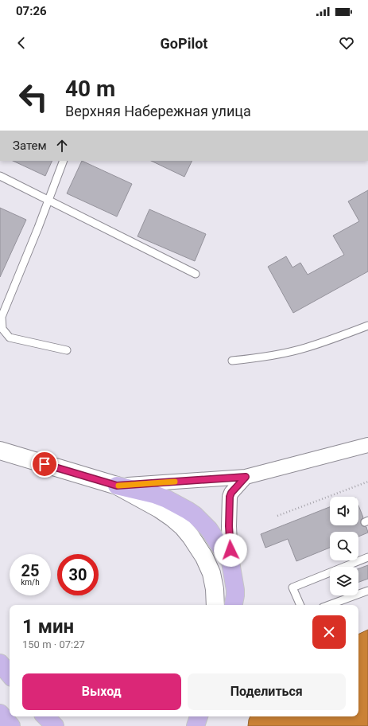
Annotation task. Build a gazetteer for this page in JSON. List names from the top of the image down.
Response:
{
  "page": {
    "status": "07:26",
    "header": "GoPilot",
    "turn": ["40 m", "Верхняя Набережная улица"],
    "then": "Затем",
    "speed": "25 km/h",
    "limit": "30",
    "heading": ["1 мин", "150 m · 07:27"],
    "buttons": ["Выход", "Поделиться"]
  }
}
